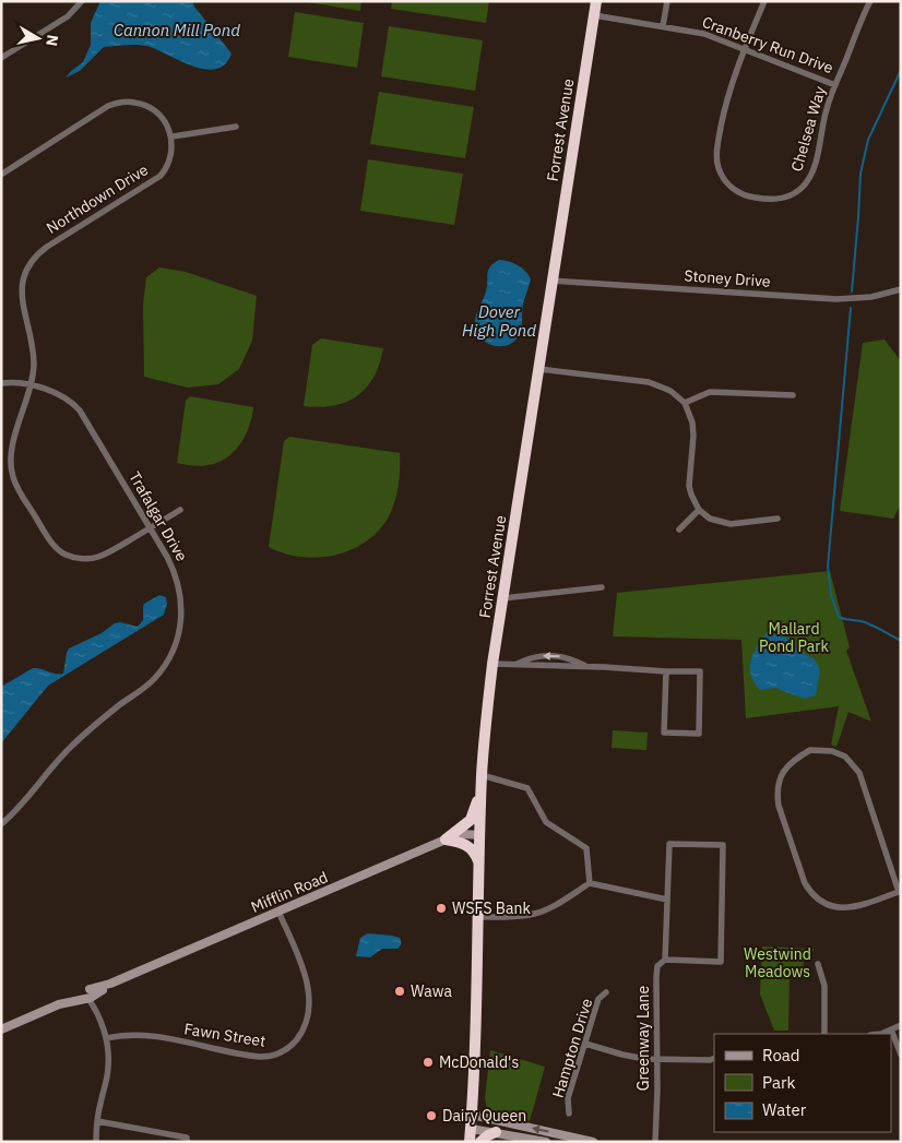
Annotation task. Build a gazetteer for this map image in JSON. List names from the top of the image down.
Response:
{
  "streets": {
    "highway": ["Forrest Avenue"],
    "main road": ["Mifflin Road"],
    "street": [
      "Cranberry Run Drive",
      "Chelsea Way",
      "Northdown Drive",
      "Stoney Drive",
      "Trafalgar Drive",
      "Fawn Street",
      "Greenway Lane",
      "Hampton Drive"
    ]
  },
  "crossings": [
    ["Cranberry Run Drive", "Chelsea Way"],
    ["Cranberry Run Drive", "Forrest Avenue"],
    ["Forrest Avenue", "Stoney Drive"],
    ["Forrest Avenue", "Mifflin Road"],
    ["Northdown Drive", "Trafalgar Drive"],
    ["Mifflin Road", "Fawn Street"]
  ],
  "water": ["Cannon Mill Pond", "Dover High Pond"],
  "parks": ["Mallard Pond Park", "Westwind Meadows"],
  "places": [
    "WSFS Bank",
    "Wawa",
    "McDonald's",
    "Dairy Queen"
  ],
  "legend": ["Road", "Park", "Water"],
  "north": "right"
}
